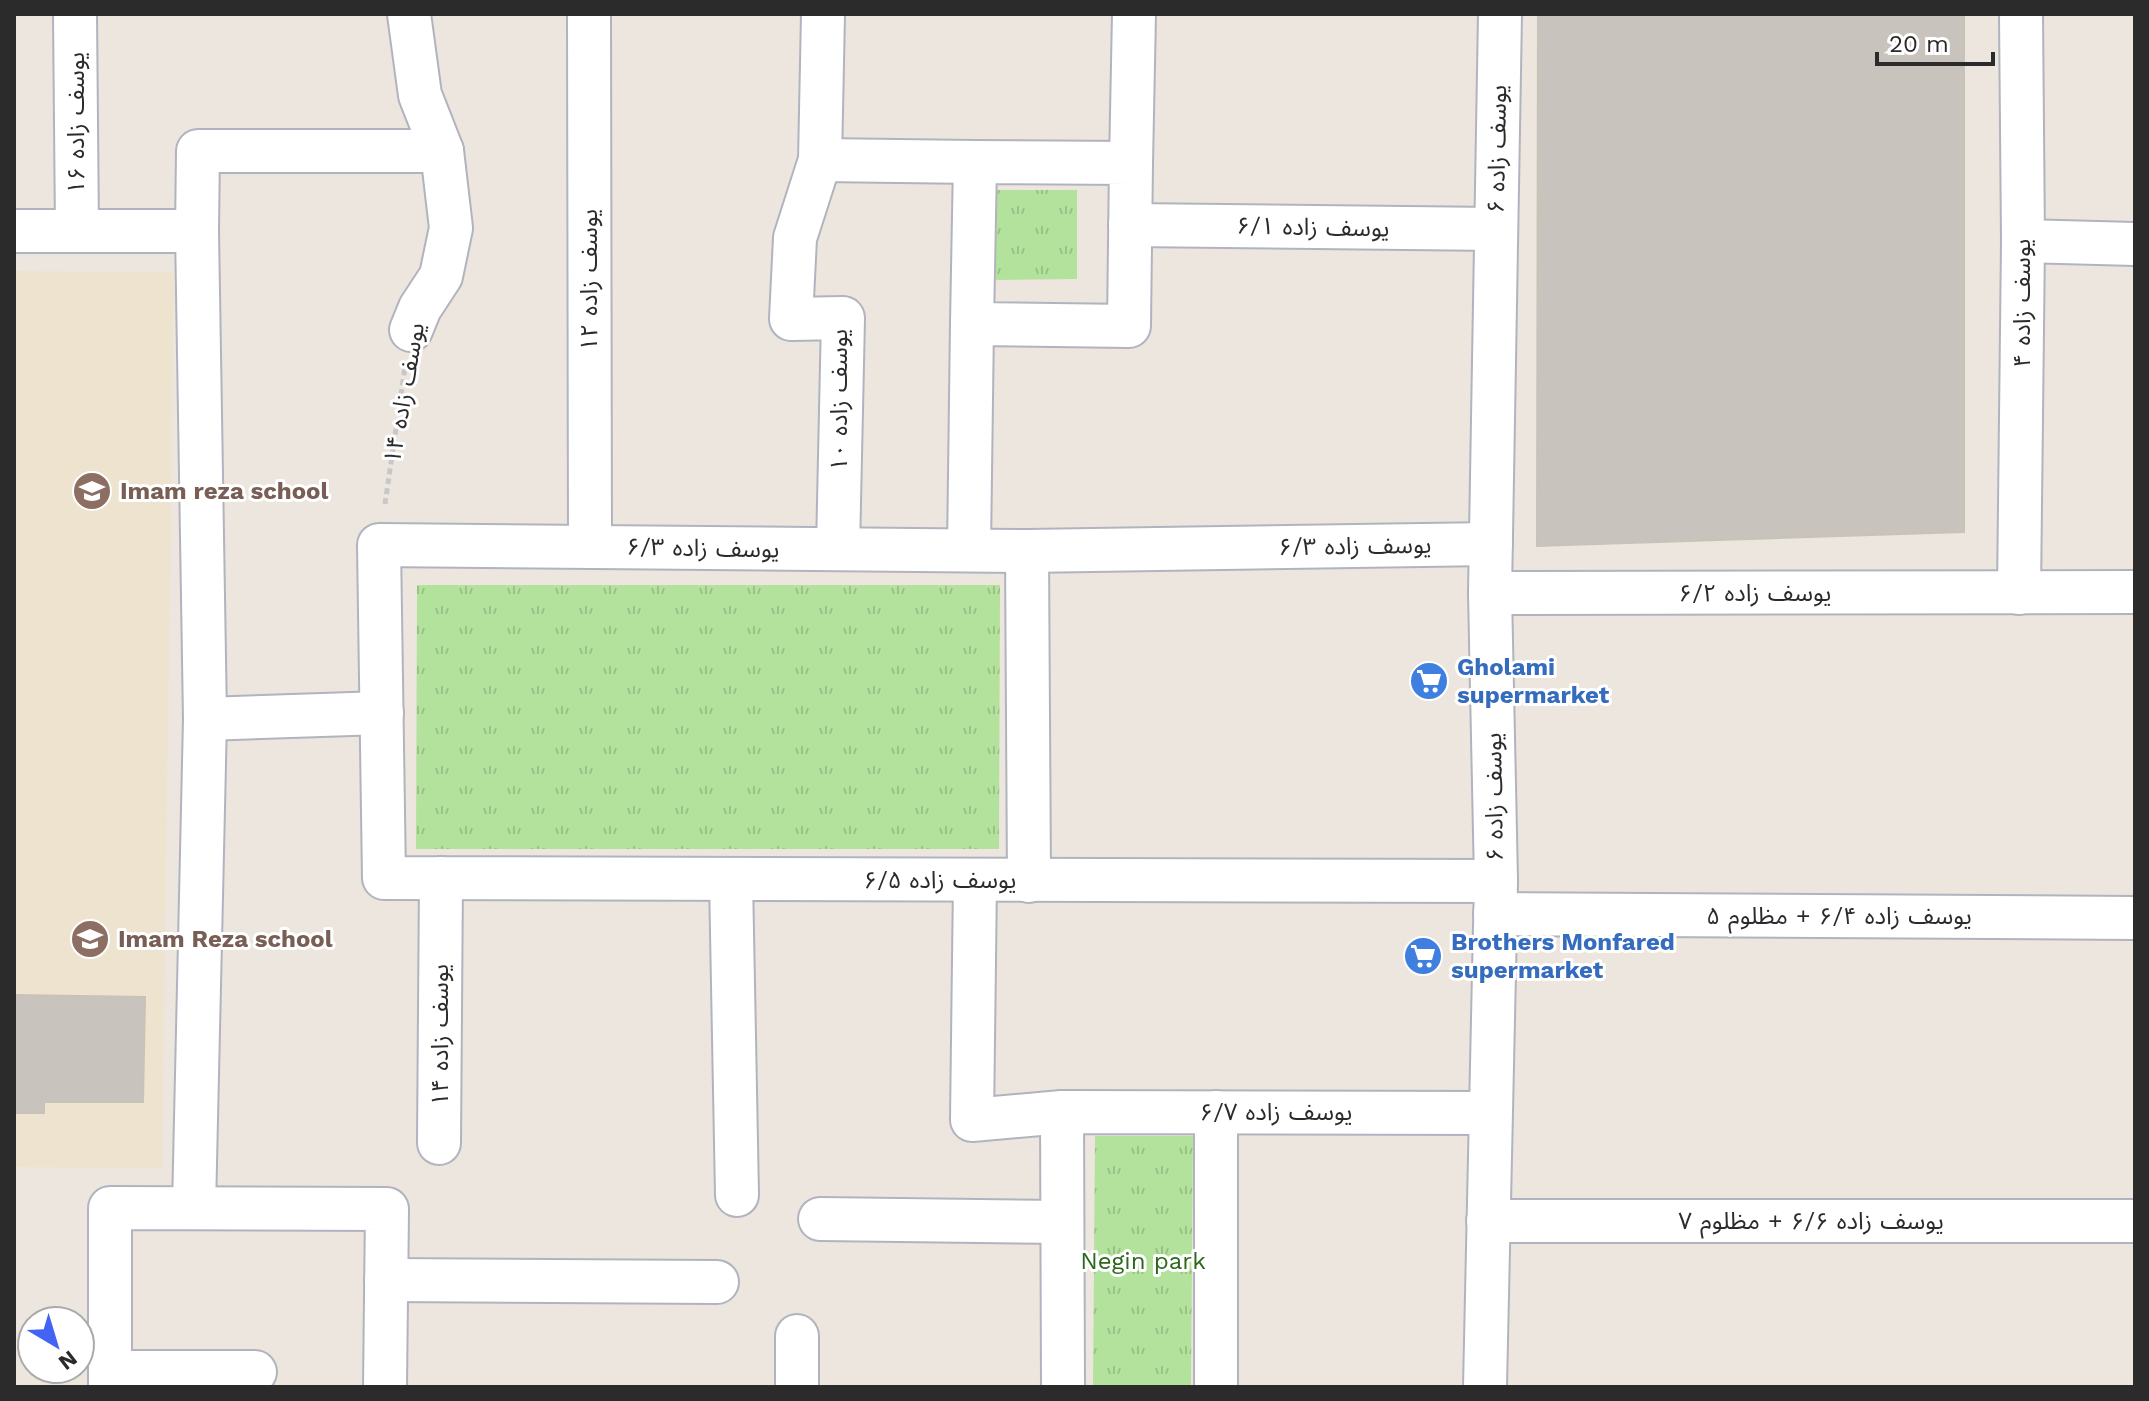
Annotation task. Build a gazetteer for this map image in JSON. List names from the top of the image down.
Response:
{
  "streets": {
    "street": [
      "یوسف زاده ۱۶",
      "یوسف زاده ۶",
      "یوسف زاده ۶/۱",
      "یوسف زاده ۱۲",
      "یوسف زاده ۴",
      "یوسف زاده ۱۴",
      "یوسف زاده ۱۰",
      "یوسف زاده ۶/۳",
      "یوسف زاده ۶/۲",
      "یوسف زاده ۶/۵",
      "یوسف زاده ۶/۴ + مظلوم ۵",
      "یوسف زاده ۶/۷",
      "یوسف زاده ۶/۶ + مظلوم ۷"
    ]
  },
  "crossings": [
    ["یوسف زاده ۶", "یوسف زاده ۶/۱"],
    ["یوسف زاده ۶", "یوسف زاده ۶/۳"],
    ["یوسف زاده ۶", "یوسف زاده ۶/۲"],
    ["یوسف زاده ۶", "یوسف زاده ۶/۵"],
    ["یوسف زاده ۶", "یوسف زاده ۶/۴ + مظلوم ۵"],
    ["یوسف زاده ۶", "یوسف زاده ۶/۷"],
    ["یوسف زاده ۶", "یوسف زاده ۶/۶ + مظلوم ۷"],
    ["یوسف زاده ۱۲", "یوسف زاده ۶/۳"],
    ["یوسف زاده ۴", "یوسف زاده ۶/۲"],
    ["یوسف زاده ۱۴", "یوسف زاده ۶/۳"],
    ["یوسف زاده ۱۴", "یوسف زاده ۶/۵"],
    ["یوسف زاده ۱۰", "یوسف زاده ۶/۳"],
    ["یوسف زاده ۶/۵", "یوسف زاده ۶/۴ + مظلوم ۵"],
    ["یوسف زاده ۶/۵", "یوسف زاده ۶/۷"]
  ],
  "parks": ["Negin park"],
  "places": {
    "school or university": ["Imam reza school", "Imam Reza school"],
    "supermarket": ["Gholami supermarket", "Brothers Monfared supermarket"]
  },
  "scale_bar": "20 m",
  "north": "bottom right"
}
